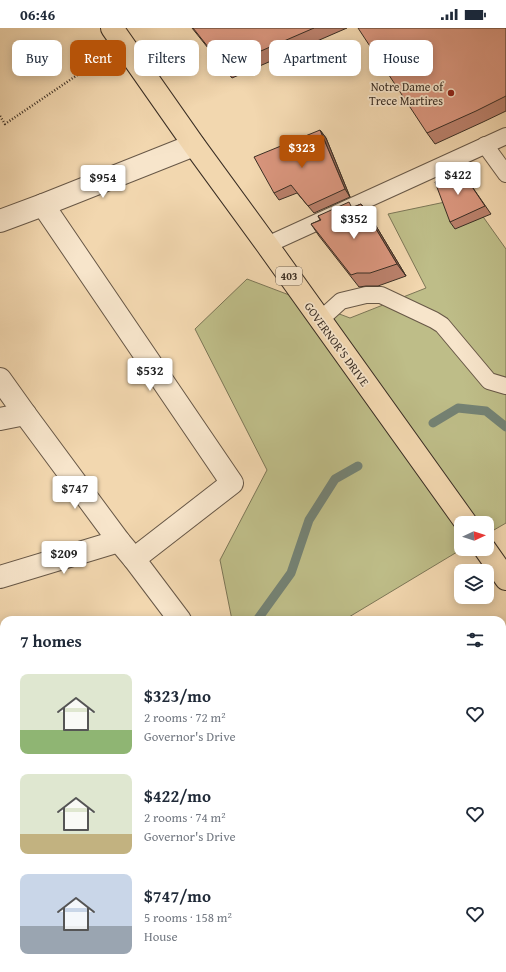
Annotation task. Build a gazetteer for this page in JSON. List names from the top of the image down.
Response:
{
  "streets": {
    "main road": ["403", "GOVERNOR'S DRIVE"]
  },
  "places": ["Notre Dame of Trece Martires"],
  "north": "right",
  "page": {
    "status": "06:46",
    "chip": [
      "Buy",
      "Rent",
      "Filters",
      "New",
      "Apartment",
      "House"
    ],
    "price": [
      "$323",
      "$422",
      "$954",
      "$352",
      "$532",
      "$747",
      "$209"
    ],
    "heading": "7 homes",
    "list": [
      {
        "name": "$323/mo",
        "note": "2 rooms · 72 m² · Governor's Drive"
      },
      {
        "name": "$422/mo",
        "note": "2 rooms · 74 m² · Governor's Drive"
      },
      {
        "name": "$747/mo",
        "note": "5 rooms · 158 m² · House"
      }
    ]
  }
}
